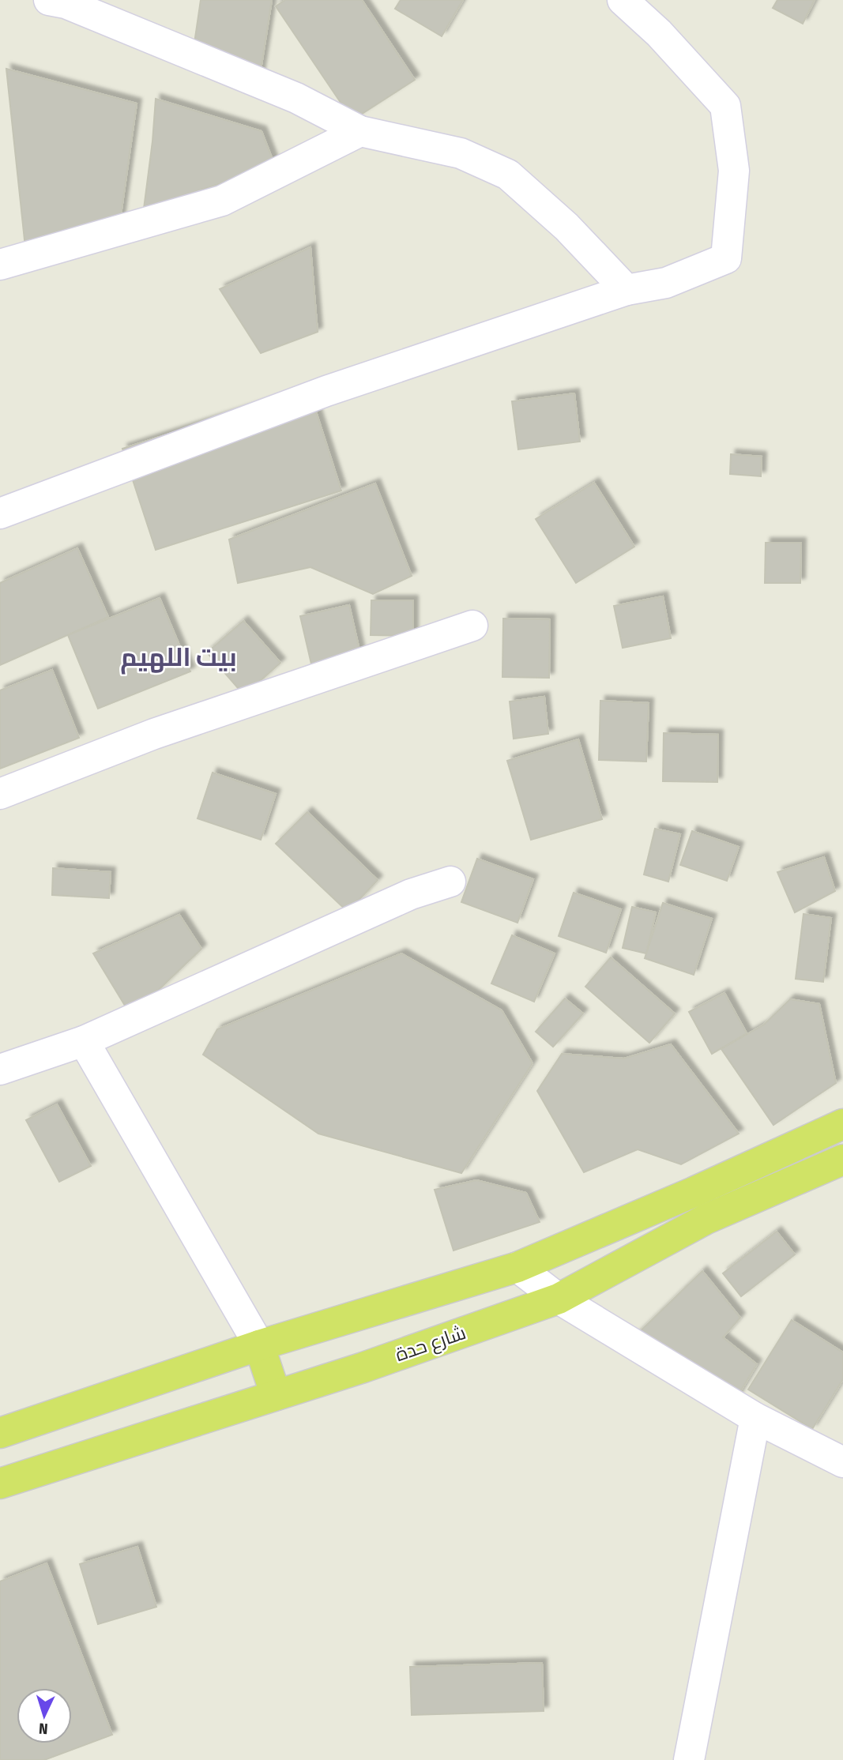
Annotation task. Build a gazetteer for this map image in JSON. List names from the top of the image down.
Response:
{
  "streets": {
    "main road": ["شارع حدة"]
  },
  "districts": ["بيت اللهيم"],
  "north": "bottom"
}
